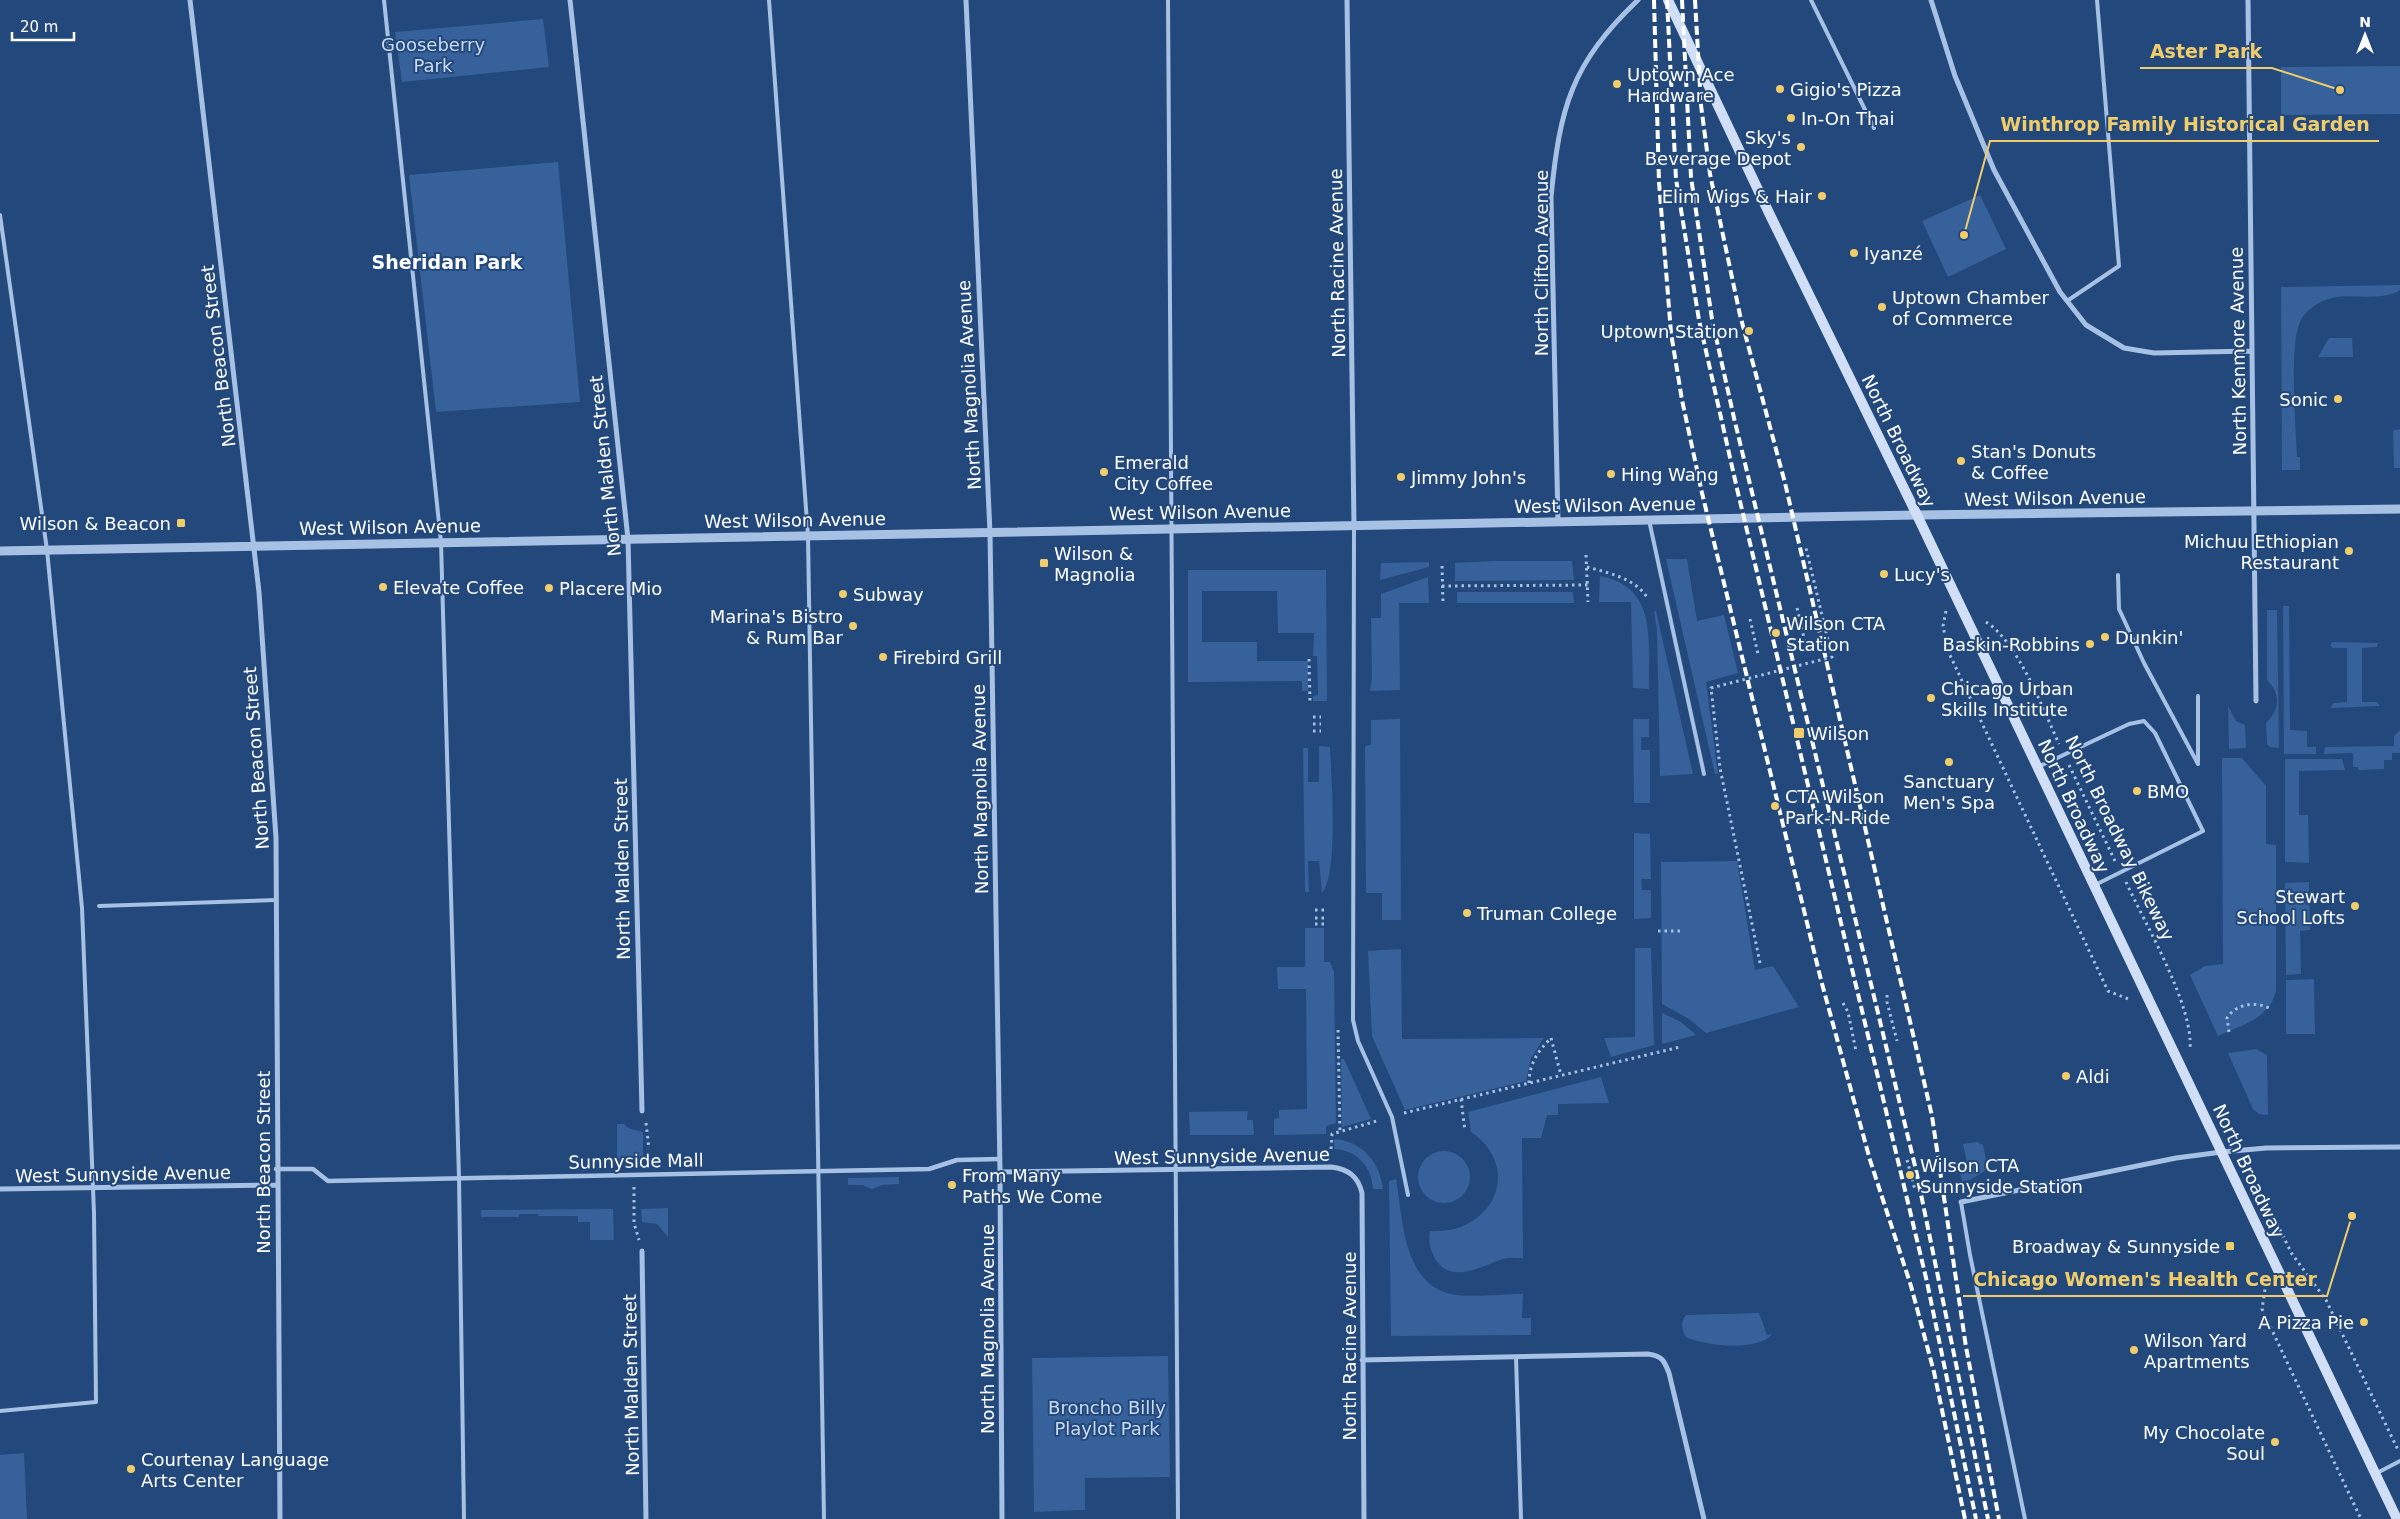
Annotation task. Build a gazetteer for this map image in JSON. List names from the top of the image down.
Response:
{
  "streets": {
    "main road": ["North Broadway"],
    "street": [
      "North Racine Avenue",
      "North Clifton Avenue",
      "North Kenmore Avenue",
      "North Beacon Street",
      "North Magnolia Avenue",
      "North Malden Street",
      "West Wilson Avenue",
      "West Sunnyside Avenue",
      "Sunnyside Mall"
    ],
    "path": ["North Broadway Bikeway"]
  },
  "crossings": [
    ["North Racine Avenue", "West Wilson Avenue"],
    ["North Racine Avenue", "West Sunnyside Avenue"],
    ["North Clifton Avenue", "West Wilson Avenue"],
    ["North Kenmore Avenue", "West Wilson Avenue"],
    ["North Beacon Street", "West Wilson Avenue"],
    ["North Beacon Street", "West Sunnyside Avenue"],
    ["North Beacon Street", "Sunnyside Mall"],
    ["North Magnolia Avenue", "West Wilson Avenue"],
    ["North Magnolia Avenue", "West Sunnyside Avenue"],
    ["North Magnolia Avenue", "Sunnyside Mall"],
    ["North Broadway", "West Wilson Avenue"],
    ["North Broadway", "North Broadway Bikeway"],
    ["North Malden Street", "West Wilson Avenue"]
  ],
  "districts": ["Sheridan Park"],
  "parks": ["Gooseberry Park", "Broncho Billy Playlot Park"],
  "places": {
    "other": [
      "Uptown Ace Hardware",
      "Gigio's Pizza",
      "Aster Park",
      "In-On Thai",
      "Sky's Beverage Depot",
      "Elim Wigs & Hair",
      "Winthrop Family Historical Garden",
      "Iyanzé",
      "Uptown Chamber of Commerce",
      "Uptown Station",
      "Sonic",
      "Stan's Donuts & Coffee",
      "Emerald City Coffee",
      "Hing Wang",
      "Jimmy John's",
      "Michuu Ethiopian Restaurant",
      "Lucy's",
      "Elevate Coffee",
      "Placere Mio",
      "Subway",
      "Marina's Bistro & Rum Bar",
      "Wilson CTA Station",
      "Dunkin'",
      "Baskin-Robbins",
      "Firebird Grill",
      "Chicago Urban Skills Institute",
      "Sanctuary Men's Spa",
      "BMO",
      "CTA Wilson Park-N-Ride",
      "Stewart School Lofts",
      "Truman College",
      "Aldi",
      "Wilson CTA Sunnyside Station",
      "From Many Paths We Come",
      "Chicago Women's Health Center",
      "A Pizza Pie",
      "Wilson Yard Apartments",
      "My Chocolate Soul",
      "Courtenay Language Arts Center"
    ],
    "transit": [
      "Wilson & Beacon",
      "Wilson & Magnolia",
      "Wilson",
      "Broadway & Sunnyside"
    ]
  },
  "scale_bar": "20 m",
  "north": "top"
}
